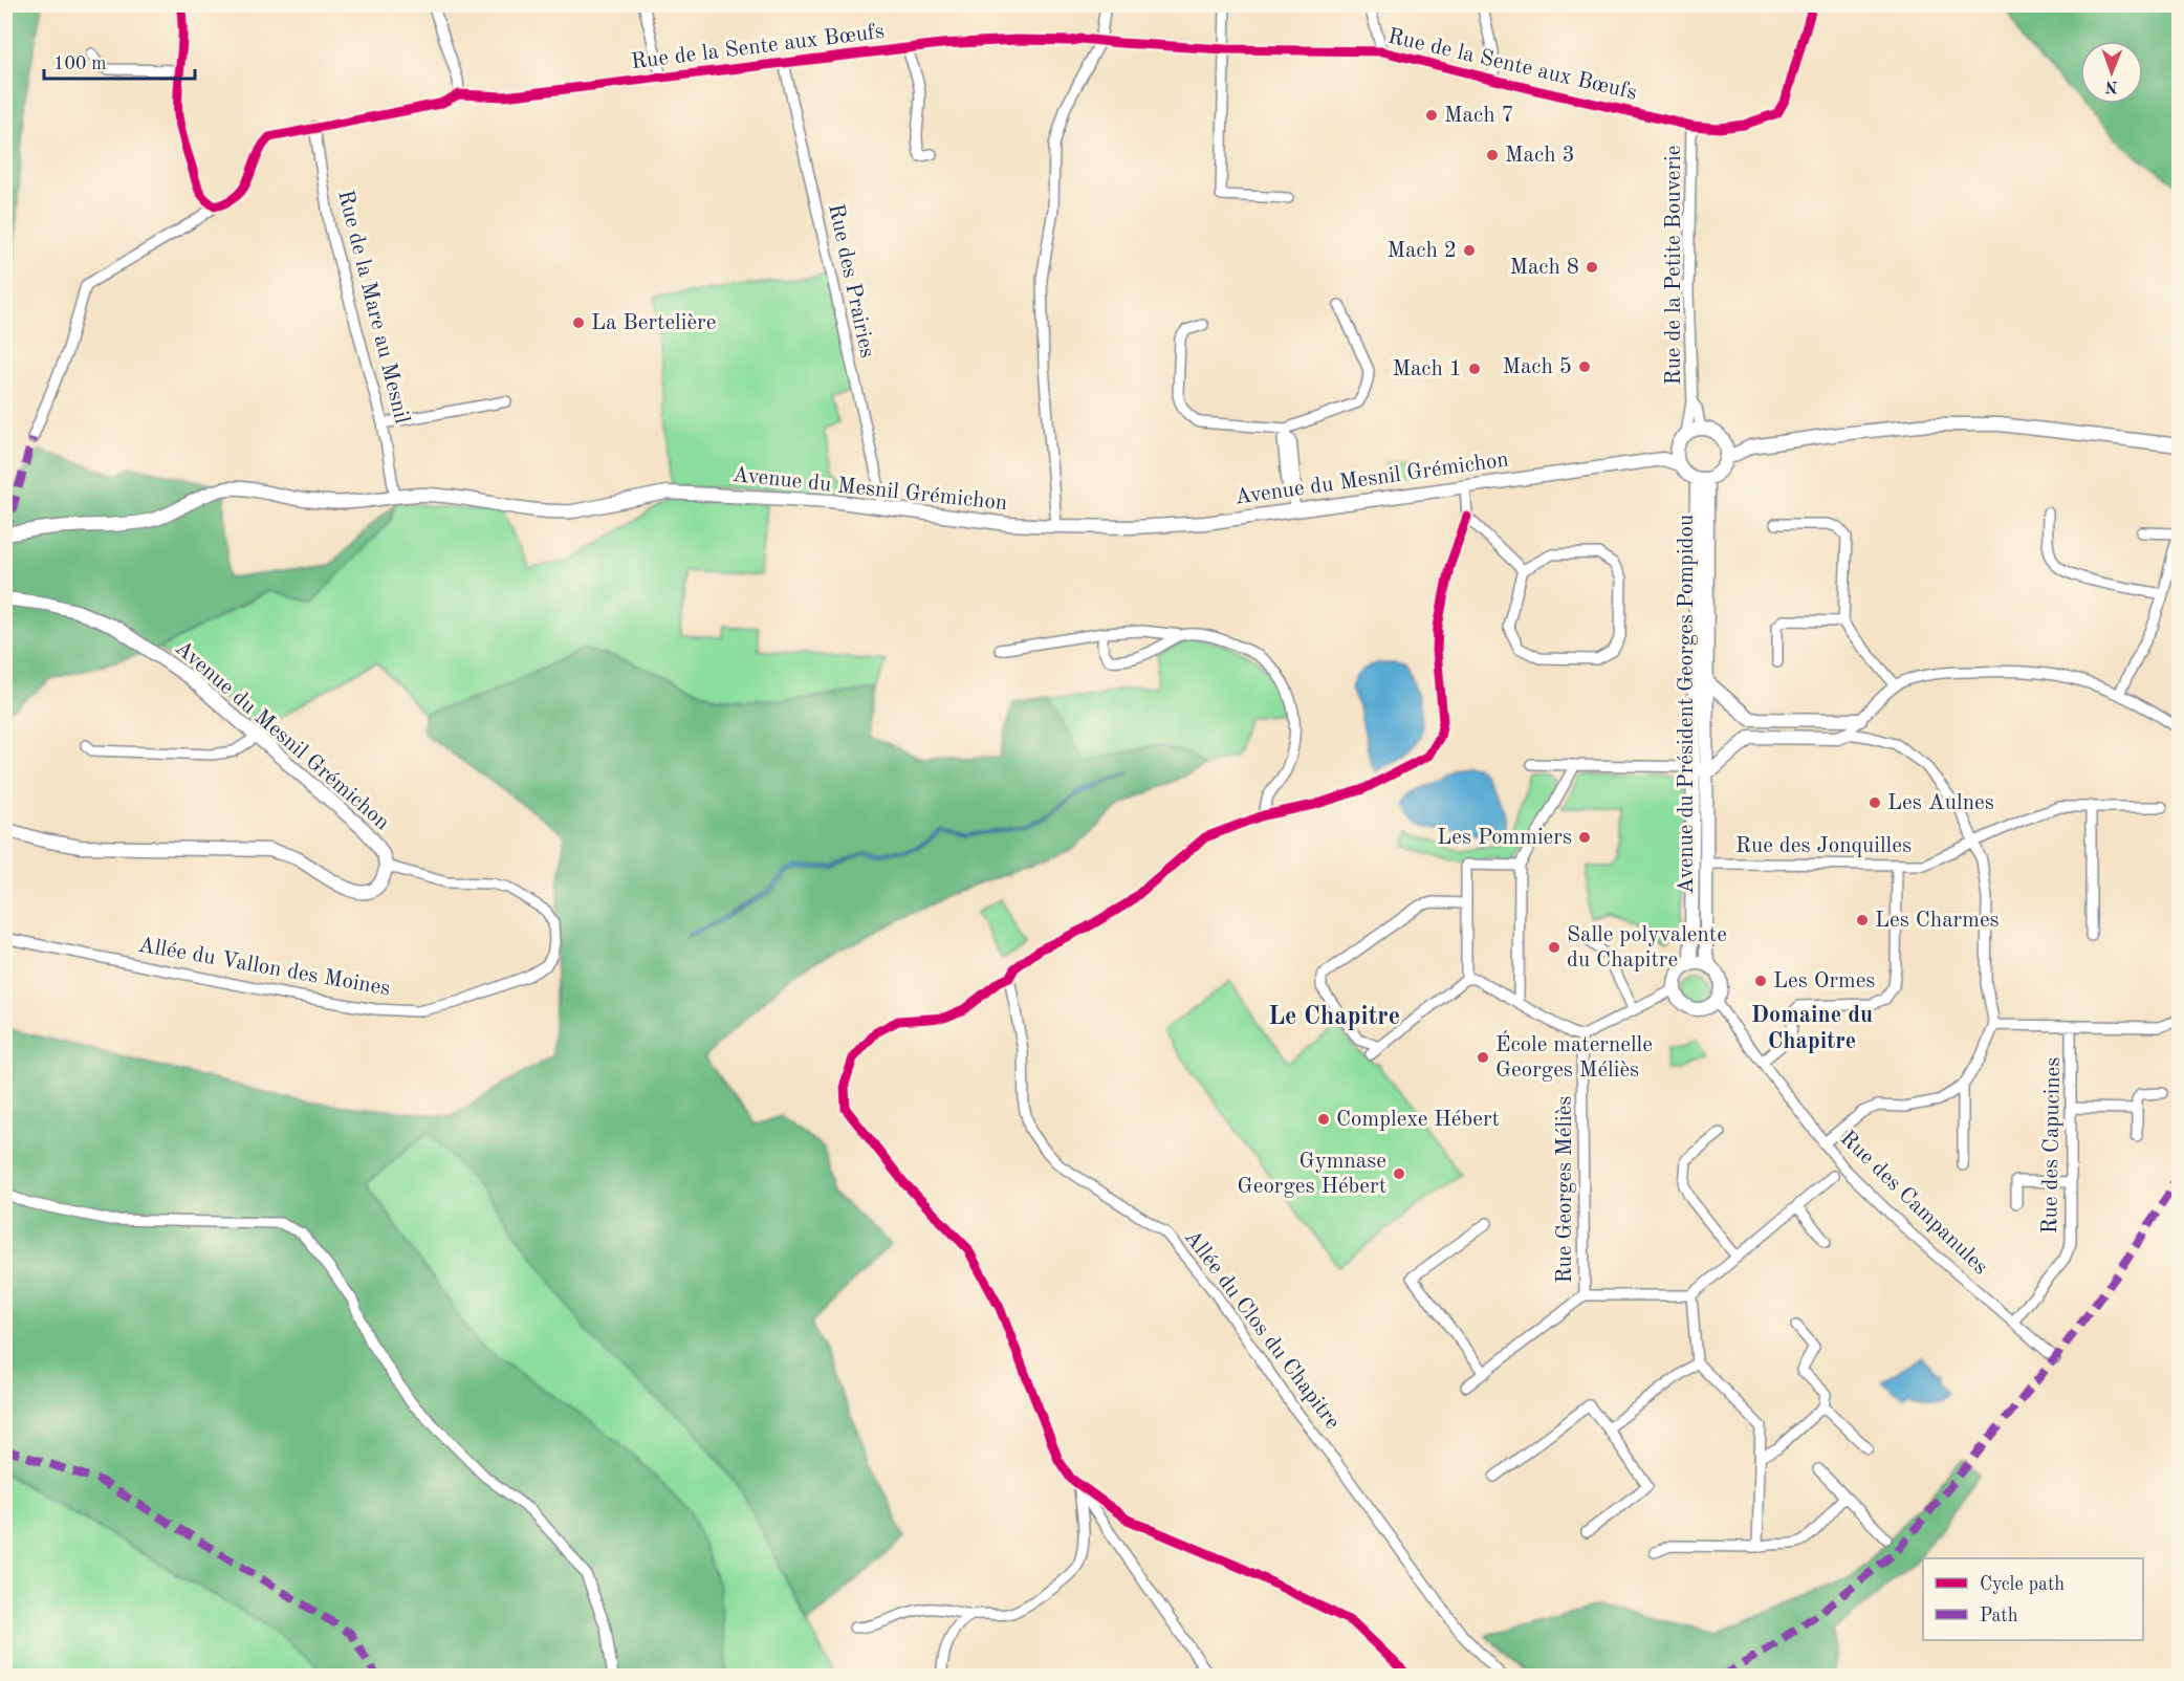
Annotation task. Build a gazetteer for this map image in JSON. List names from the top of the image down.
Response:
{
  "streets": {
    "street": [
      "Rue de la Sente aux Bœufs",
      "Rue de la Petite Bouverie",
      "Rue des Prairies",
      "Rue de la Mare au Mesnil",
      "Avenue du Mesnil Grémichon",
      "Avenue du Président Georges Pompidou",
      "Rue des Jonquilles",
      "Allée du Vallon des Moines",
      "Rue des Capucines",
      "Rue Georges Méliès",
      "Rue des Campanules",
      "Allée du Clos du Chapitre"
    ]
  },
  "crossings": [
    ["Rue de la Sente aux Bœufs", "Rue de la Petite Bouverie"],
    ["Rue de la Sente aux Bœufs", "Rue des Prairies"],
    ["Rue de la Sente aux Bœufs", "Rue de la Mare au Mesnil"],
    ["Rue de la Petite Bouverie", "Avenue du Mesnil Grémichon"],
    ["Rue de la Petite Bouverie", "Avenue du Président Georges Pompidou"],
    ["Rue des Prairies", "Avenue du Mesnil Grémichon"],
    ["Rue de la Mare au Mesnil", "Avenue du Mesnil Grémichon"],
    ["Avenue du Mesnil Grémichon", "Avenue du Président Georges Pompidou"],
    ["Avenue du Mesnil Grémichon", "Allée du Vallon des Moines"],
    ["Avenue du Président Georges Pompidou", "Rue des Jonquilles"],
    ["Avenue du Président Georges Pompidou", "Rue des Campanules"],
    ["Rue des Capucines", "Rue des Campanules"]
  ],
  "districts": ["Domaine du Chapitre", "Le Chapitre"],
  "places": [
    "Mach 7",
    "Mach 3",
    "Mach 2",
    "Mach 8",
    "La Bertelière",
    "Mach 5",
    "Mach 1",
    "Les Aulnes",
    "Les Pommiers",
    "Les Charmes",
    "Salle polyvalente du Chapitre",
    "Les Ormes",
    "École maternelle Georges Méliès",
    "Complexe Hébert",
    "Gymnase Georges Hébert"
  ],
  "legend": ["Cycle path", "Path"],
  "scale_bar": "100 m",
  "north": "bottom"
}
